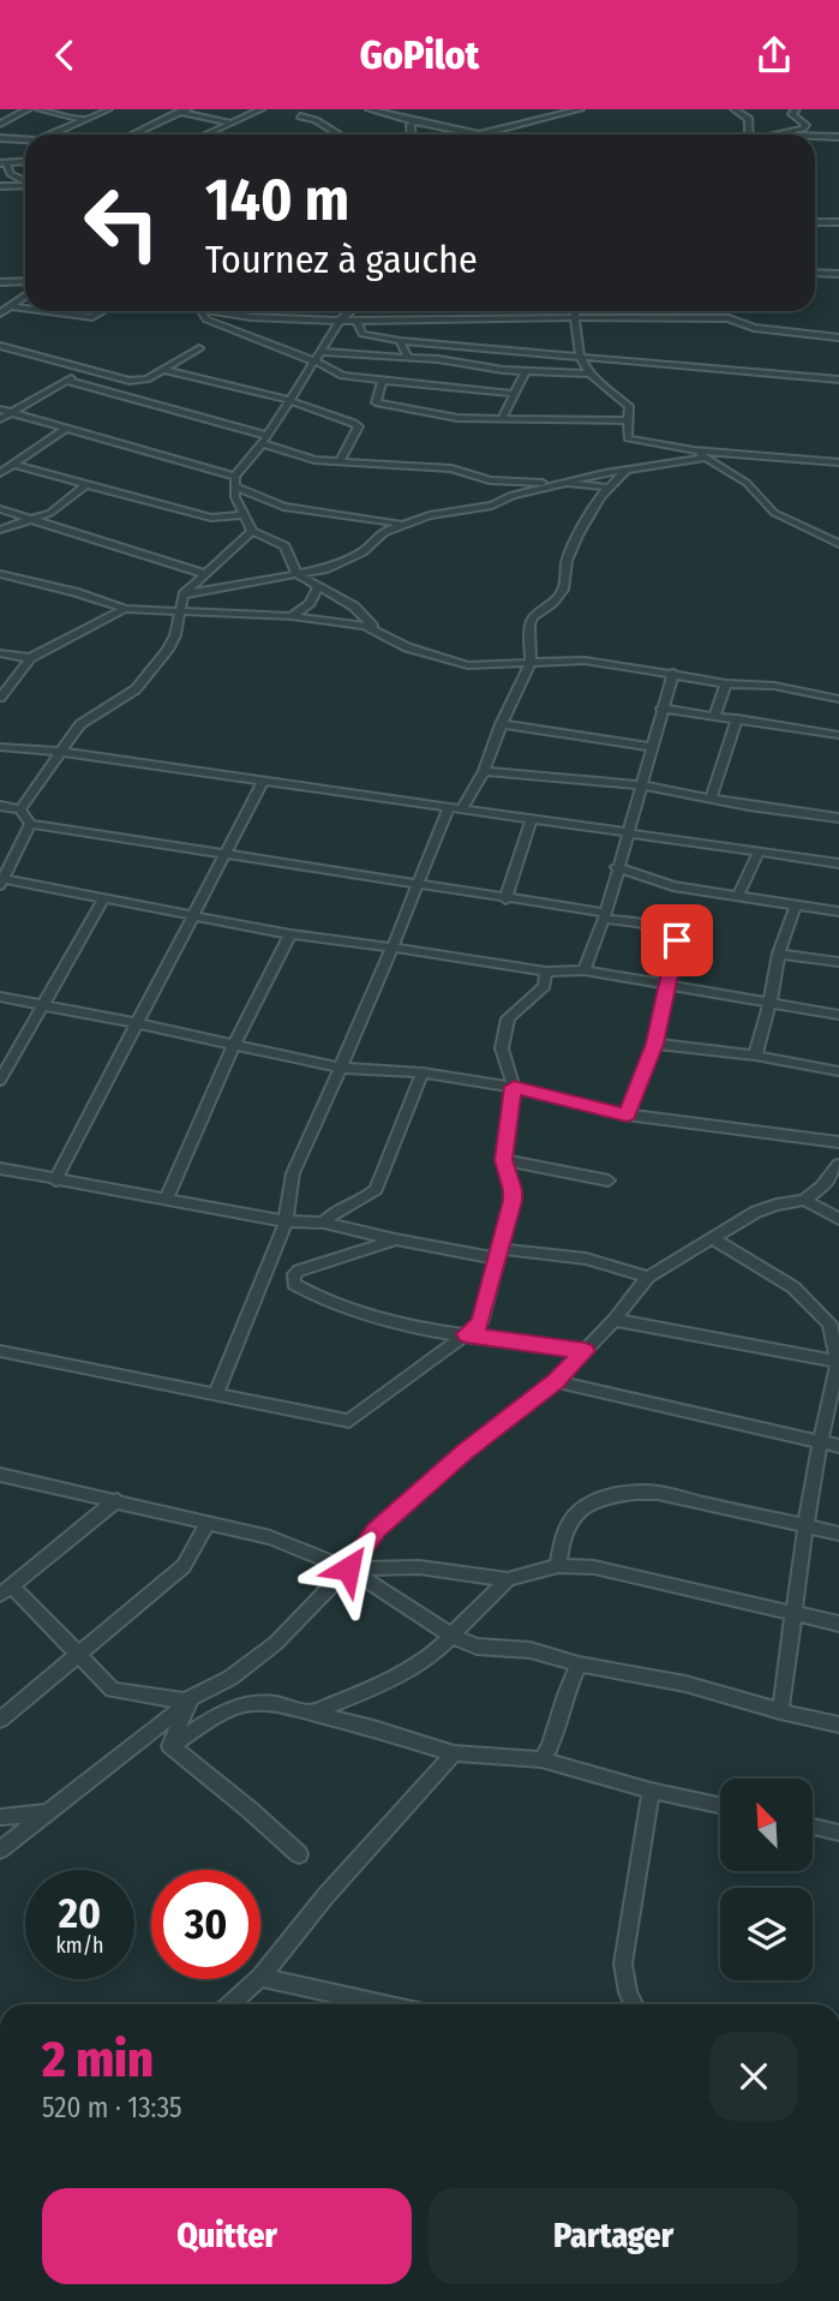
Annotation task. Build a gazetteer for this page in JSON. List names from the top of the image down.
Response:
{
  "north": "top left",
  "page": {
    "header": "GoPilot",
    "turn": ["140 m", "Tournez à gauche"],
    "speed": "20 km/h",
    "limit": "30",
    "heading": ["2 min", "520 m · 13:35"],
    "buttons": ["Quitter", "Partager"]
  }
}
